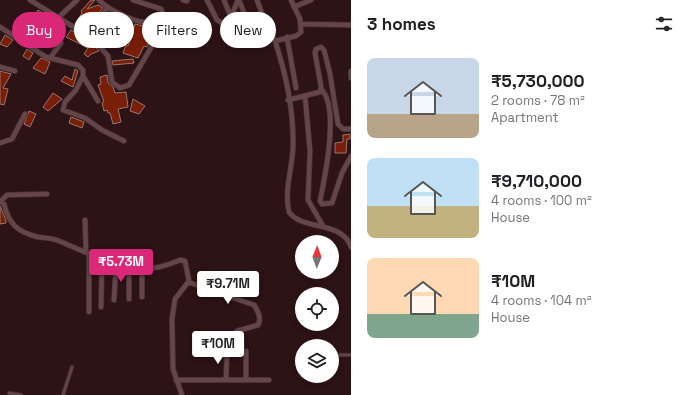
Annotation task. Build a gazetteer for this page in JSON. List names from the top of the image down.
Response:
{
  "north": "top",
  "page": {
    "heading": "3 homes",
    "chip": [
      "Buy",
      "Rent",
      "Filters",
      "New"
    ],
    "list": [
      {
        "name": "₹5,730,000",
        "note": "2 rooms · 78 m² · Apartment"
      },
      {
        "name": "₹9,710,000",
        "note": "4 rooms · 100 m² · House"
      },
      {
        "name": "₹10M",
        "note": "4 rooms · 104 m² · House"
      }
    ],
    "price": ["₹5.73M", "₹9.71M", "₹10M"]
  }
}
